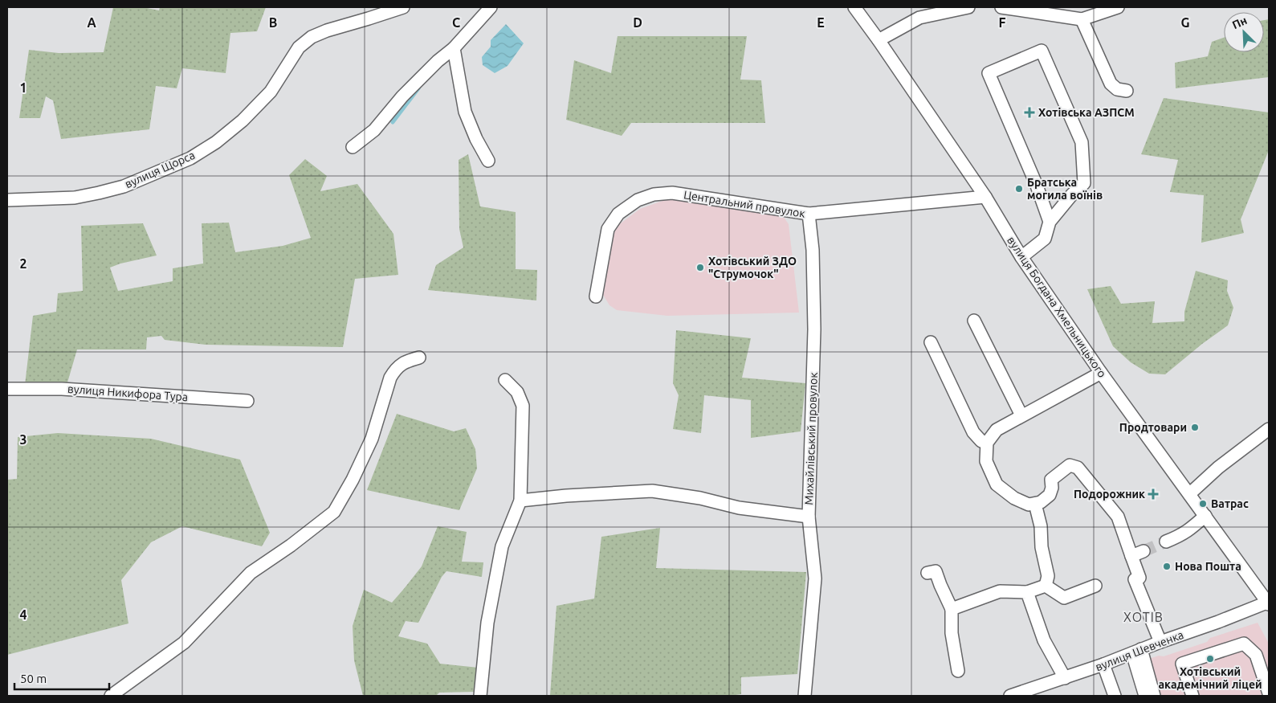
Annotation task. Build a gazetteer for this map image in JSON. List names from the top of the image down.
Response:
{
  "streets": {
    "street": [
      "вулиця Щорса",
      "Центральний провулок",
      "вулиця Богдана Хмельницького",
      "вулиця Никифора Тура",
      "Михайлівський провулок",
      "вулиця Шевченка"
    ]
  },
  "crossings": [
    ["Центральний провулок", "вулиця Богдана Хмельницького"],
    ["Центральний провулок", "Михайлівський провулок"],
    ["вулиця Богдана Хмельницького", "вулиця Шевченка"]
  ],
  "districts": ["ХОТІВ"],
  "places": {
    "health": ["Хотівська АЗПСМ", "Подорожник"],
    "other": [
      "Братська могила воїнів",
      "Хотівський ЗДО \"Струмочок\"",
      "Продтовари",
      "Ватрас",
      "Нова Пошта",
      "Хотівський академічний ліцей"
    ]
  },
  "scale_bar": "50 m",
  "north": "top left",
  "grid": {
    "columns": [
      "A",
      "B",
      "C",
      "D",
      "E",
      "F",
      "G"
    ],
    "rows": [
      "1",
      "2",
      "3",
      "4"
    ]
  }
}
